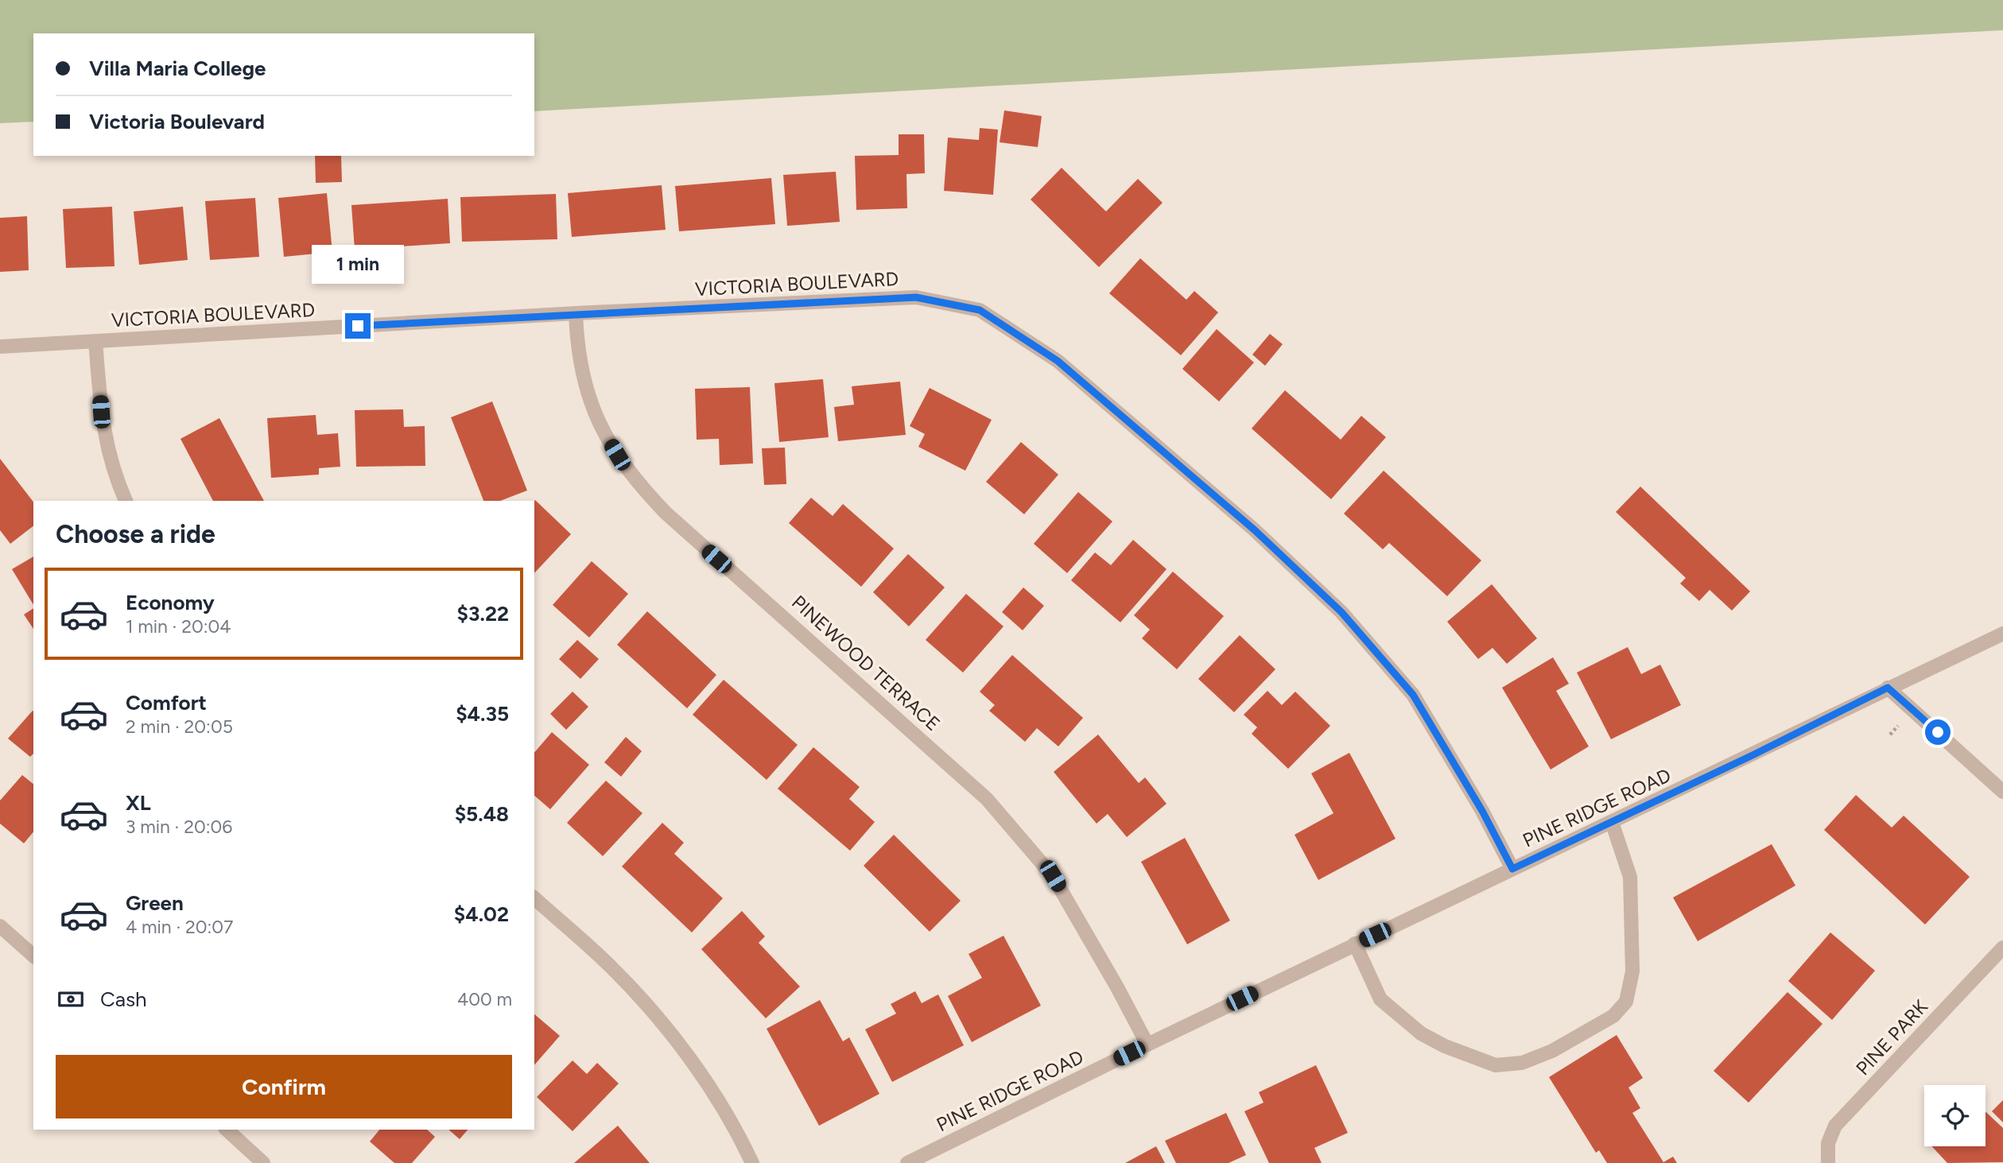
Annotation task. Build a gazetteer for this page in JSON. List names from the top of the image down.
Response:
{
  "streets": {
    "street": [
      "VICTORIA BOULEVARD",
      "PINEWOOD TERRACE",
      "PINE RIDGE ROAD",
      "PINE PARK"
    ]
  },
  "crossings": [
    ["VICTORIA BOULEVARD", "PINEWOOD TERRACE"],
    ["VICTORIA BOULEVARD", "PINE RIDGE ROAD"],
    ["PINEWOOD TERRACE", "PINE RIDGE ROAD"]
  ],
  "page": {
    "banner": ["Villa Maria College", "Victoria Boulevard"],
    "bubble": "1 min",
    "heading": "Choose a ride",
    "list": [
      {
        "name": "Economy",
        "note": "1 min · 20:04",
        "value": "$3.22"
      },
      {
        "name": "Comfort",
        "note": "2 min · 20:05",
        "value": "$4.35"
      },
      {
        "name": "XL",
        "note": "3 min · 20:06",
        "value": "$5.48"
      },
      {
        "name": "Green",
        "note": "4 min · 20:07",
        "value": "$4.02"
      }
    ],
    "pay": ["Cash", "400 m"],
    "buttons": "Confirm"
  }
}
